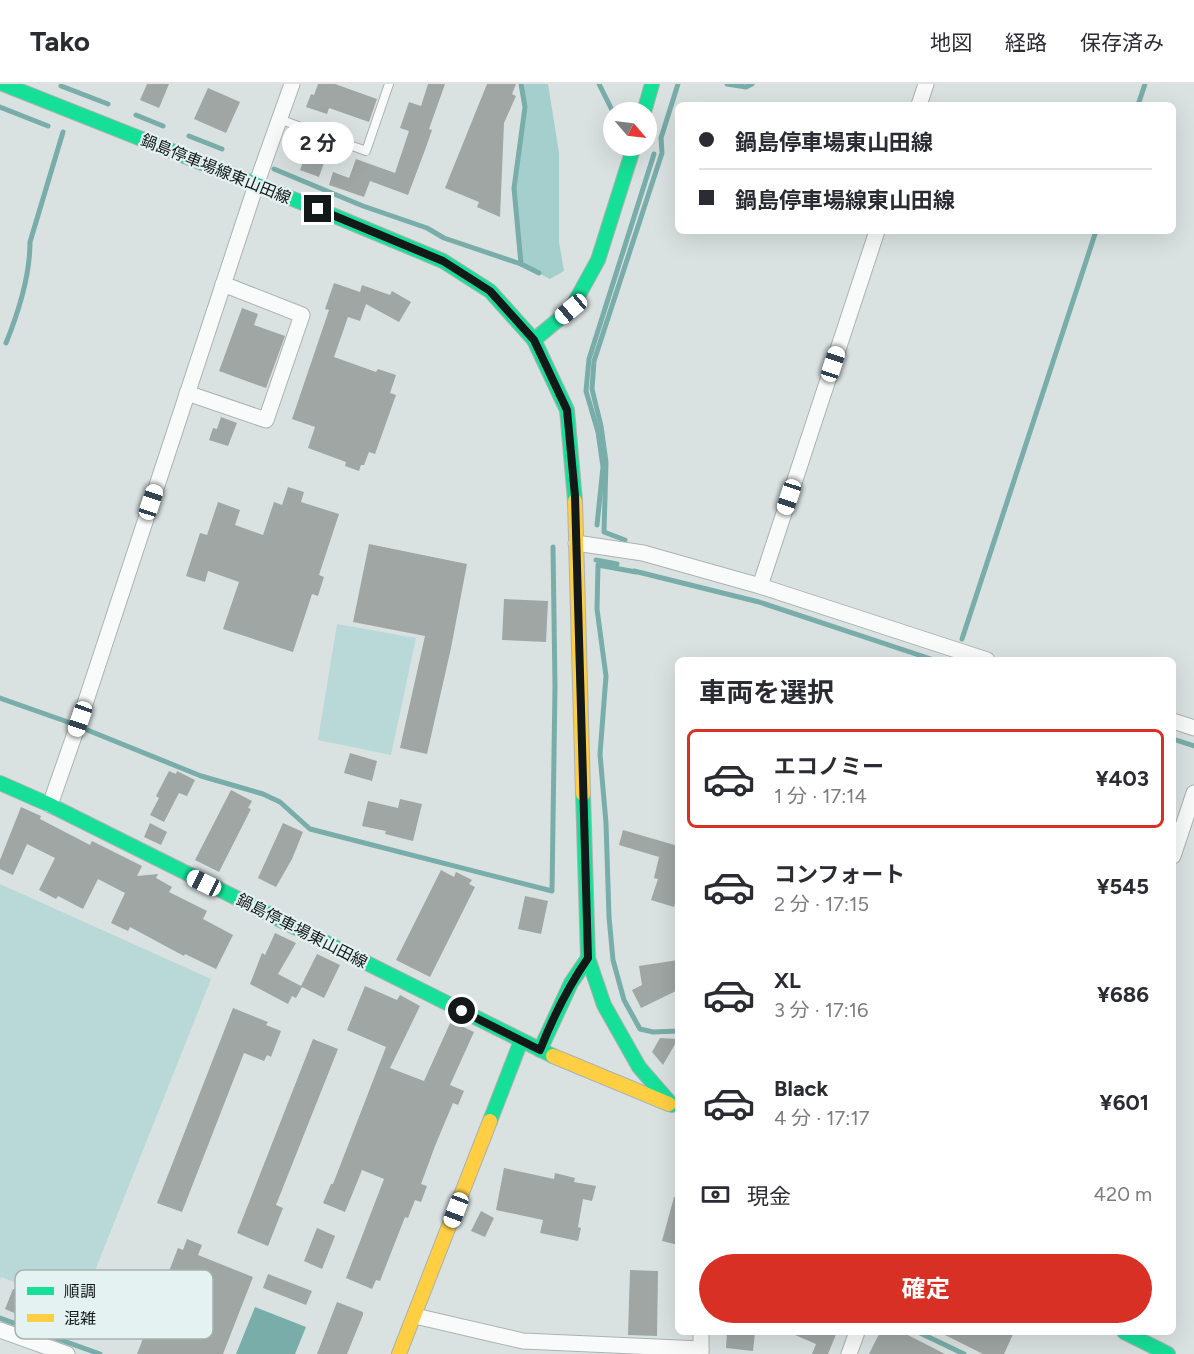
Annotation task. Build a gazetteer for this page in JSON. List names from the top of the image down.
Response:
{
  "streets": {
    "main road": ["鍋島停車場線東山田線", "鍋島停車場東山田線"]
  },
  "crossings": [
    ["鍋島停車場線東山田線", "鍋島停車場東山田線"]
  ],
  "legend": ["順調", "混雑"],
  "north": "bottom right",
  "page": {
    "header": "Tako",
    "nav": ["地図", "経路", "保存済み"],
    "banner": ["鍋島停車場東山田線", "鍋島停車場線東山田線"],
    "bubble": "2 分",
    "heading": "車両を選択",
    "list": [
      {
        "name": "エコノミー",
        "note": "1 分 · 17:14",
        "value": "¥403"
      },
      {
        "name": "コンフォート",
        "note": "2 分 · 17:15",
        "value": "¥545"
      },
      {
        "name": "XL",
        "note": "3 分 · 17:16",
        "value": "¥686"
      },
      {
        "name": "Black",
        "note": "4 分 · 17:17",
        "value": "¥601"
      }
    ],
    "pay": ["現金", "420 m"],
    "buttons": "確定"
  }
}
